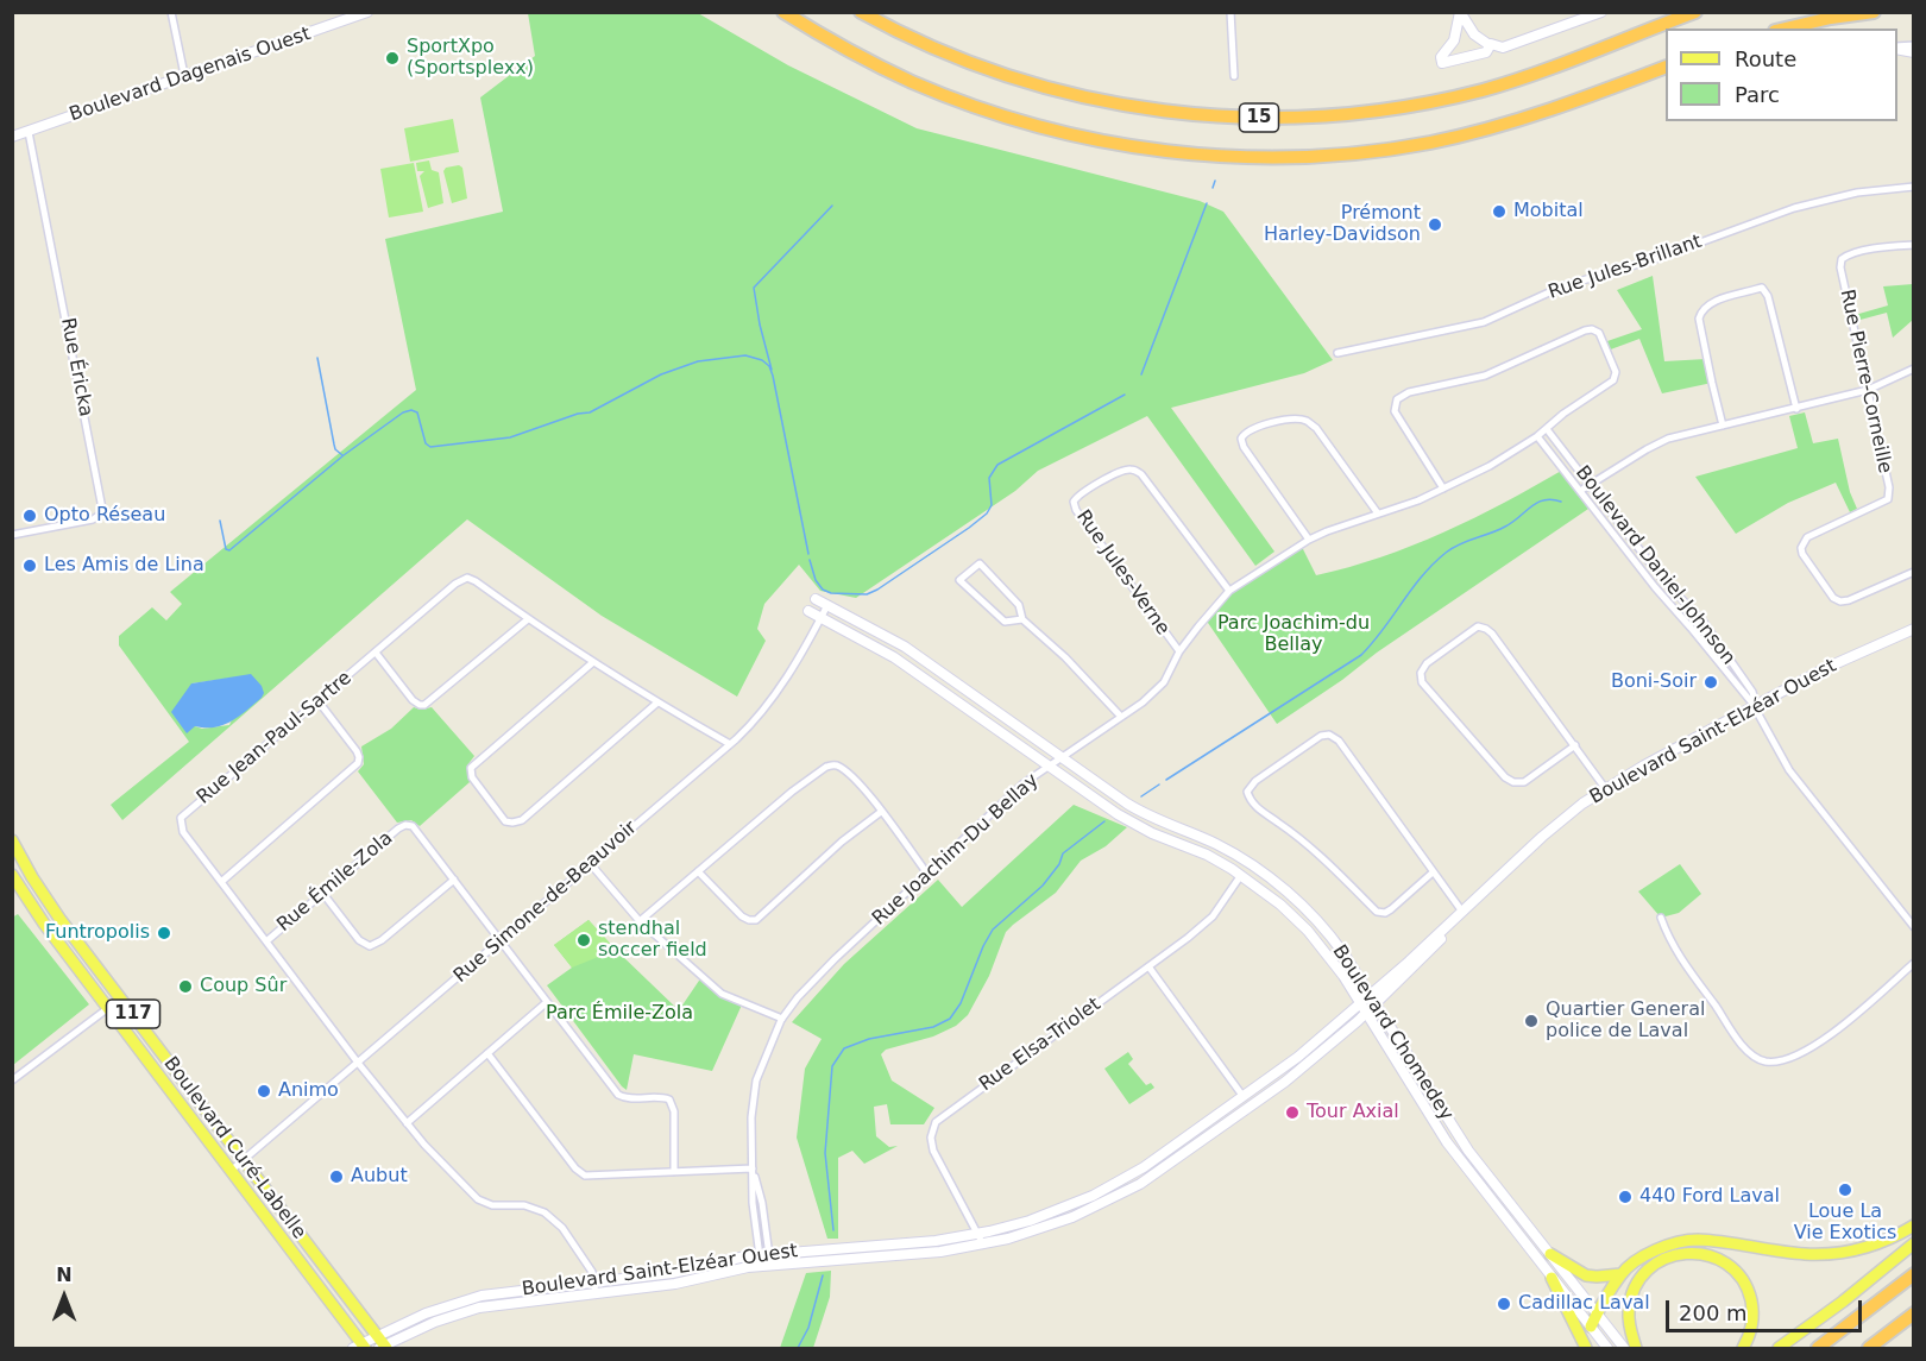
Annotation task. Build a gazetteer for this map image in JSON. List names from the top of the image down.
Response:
{
  "streets": {
    "highway": ["15"],
    "main road": ["117", "Boulevard Curé-Labelle"],
    "street": [
      "Boulevard Dagenais Ouest",
      "Rue Jules-Brillant",
      "Rue Éricka",
      "Rue Pierre-Corneille",
      "Boulevard Daniel-Johnson",
      "Rue Jules-Verne",
      "Boulevard Saint-Elzéar Ouest",
      "Rue Jean-Paul-Sartre",
      "Rue Joachim-Du Bellay",
      "Rue Émile-Zola",
      "Rue Simone-de-Beauvoir",
      "Boulevard Chomedey",
      "Rue Elsa-Triolet"
    ]
  },
  "crossings": [
    ["Boulevard Dagenais Ouest", "Rue Éricka"],
    ["Boulevard Daniel-Johnson", "Boulevard Saint-Elzéar Ouest"],
    ["Boulevard Daniel-Johnson", "Rue Joachim-Du Bellay"],
    ["Rue Jules-Verne", "Rue Joachim-Du Bellay"],
    ["Boulevard Saint-Elzéar Ouest", "Rue Jean-Paul-Sartre"],
    ["Boulevard Saint-Elzéar Ouest", "Rue Joachim-Du Bellay"],
    ["Boulevard Saint-Elzéar Ouest", "Boulevard Chomedey"],
    ["Boulevard Saint-Elzéar Ouest", "Rue Elsa-Triolet"],
    ["Boulevard Saint-Elzéar Ouest", "Boulevard Curé-Labelle"],
    ["Rue Jean-Paul-Sartre", "Rue Émile-Zola"],
    ["Rue Jean-Paul-Sartre", "Rue Simone-de-Beauvoir"],
    ["Rue Joachim-Du Bellay", "Boulevard Chomedey"],
    ["Rue Émile-Zola", "Rue Simone-de-Beauvoir"],
    ["Rue Simone-de-Beauvoir", "Boulevard Chomedey"],
    ["Rue Simone-de-Beauvoir", "Boulevard Curé-Labelle"],
    ["Boulevard Chomedey", "Rue Elsa-Triolet"]
  ],
  "parks": ["Parc Joachim-du Bellay", "Parc Émile-Zola"],
  "places": [
    "SportXpo (Sportsplexx)",
    "Mobital",
    "Prémont Harley-Davidson",
    "Opto Réseau",
    "Les Amis de Lina",
    "Boni-Soir",
    "Funtropolis",
    "stendhal soccer field",
    "Coup Sûr",
    "Quartier General police de Laval",
    "Animo",
    "Tour Axial",
    "Aubut",
    "Loue La Vie Exotics",
    "440 Ford Laval",
    "Cadillac Laval"
  ],
  "legend": ["Route", "Parc"],
  "scale_bar": "200 m",
  "north": "top"
}
